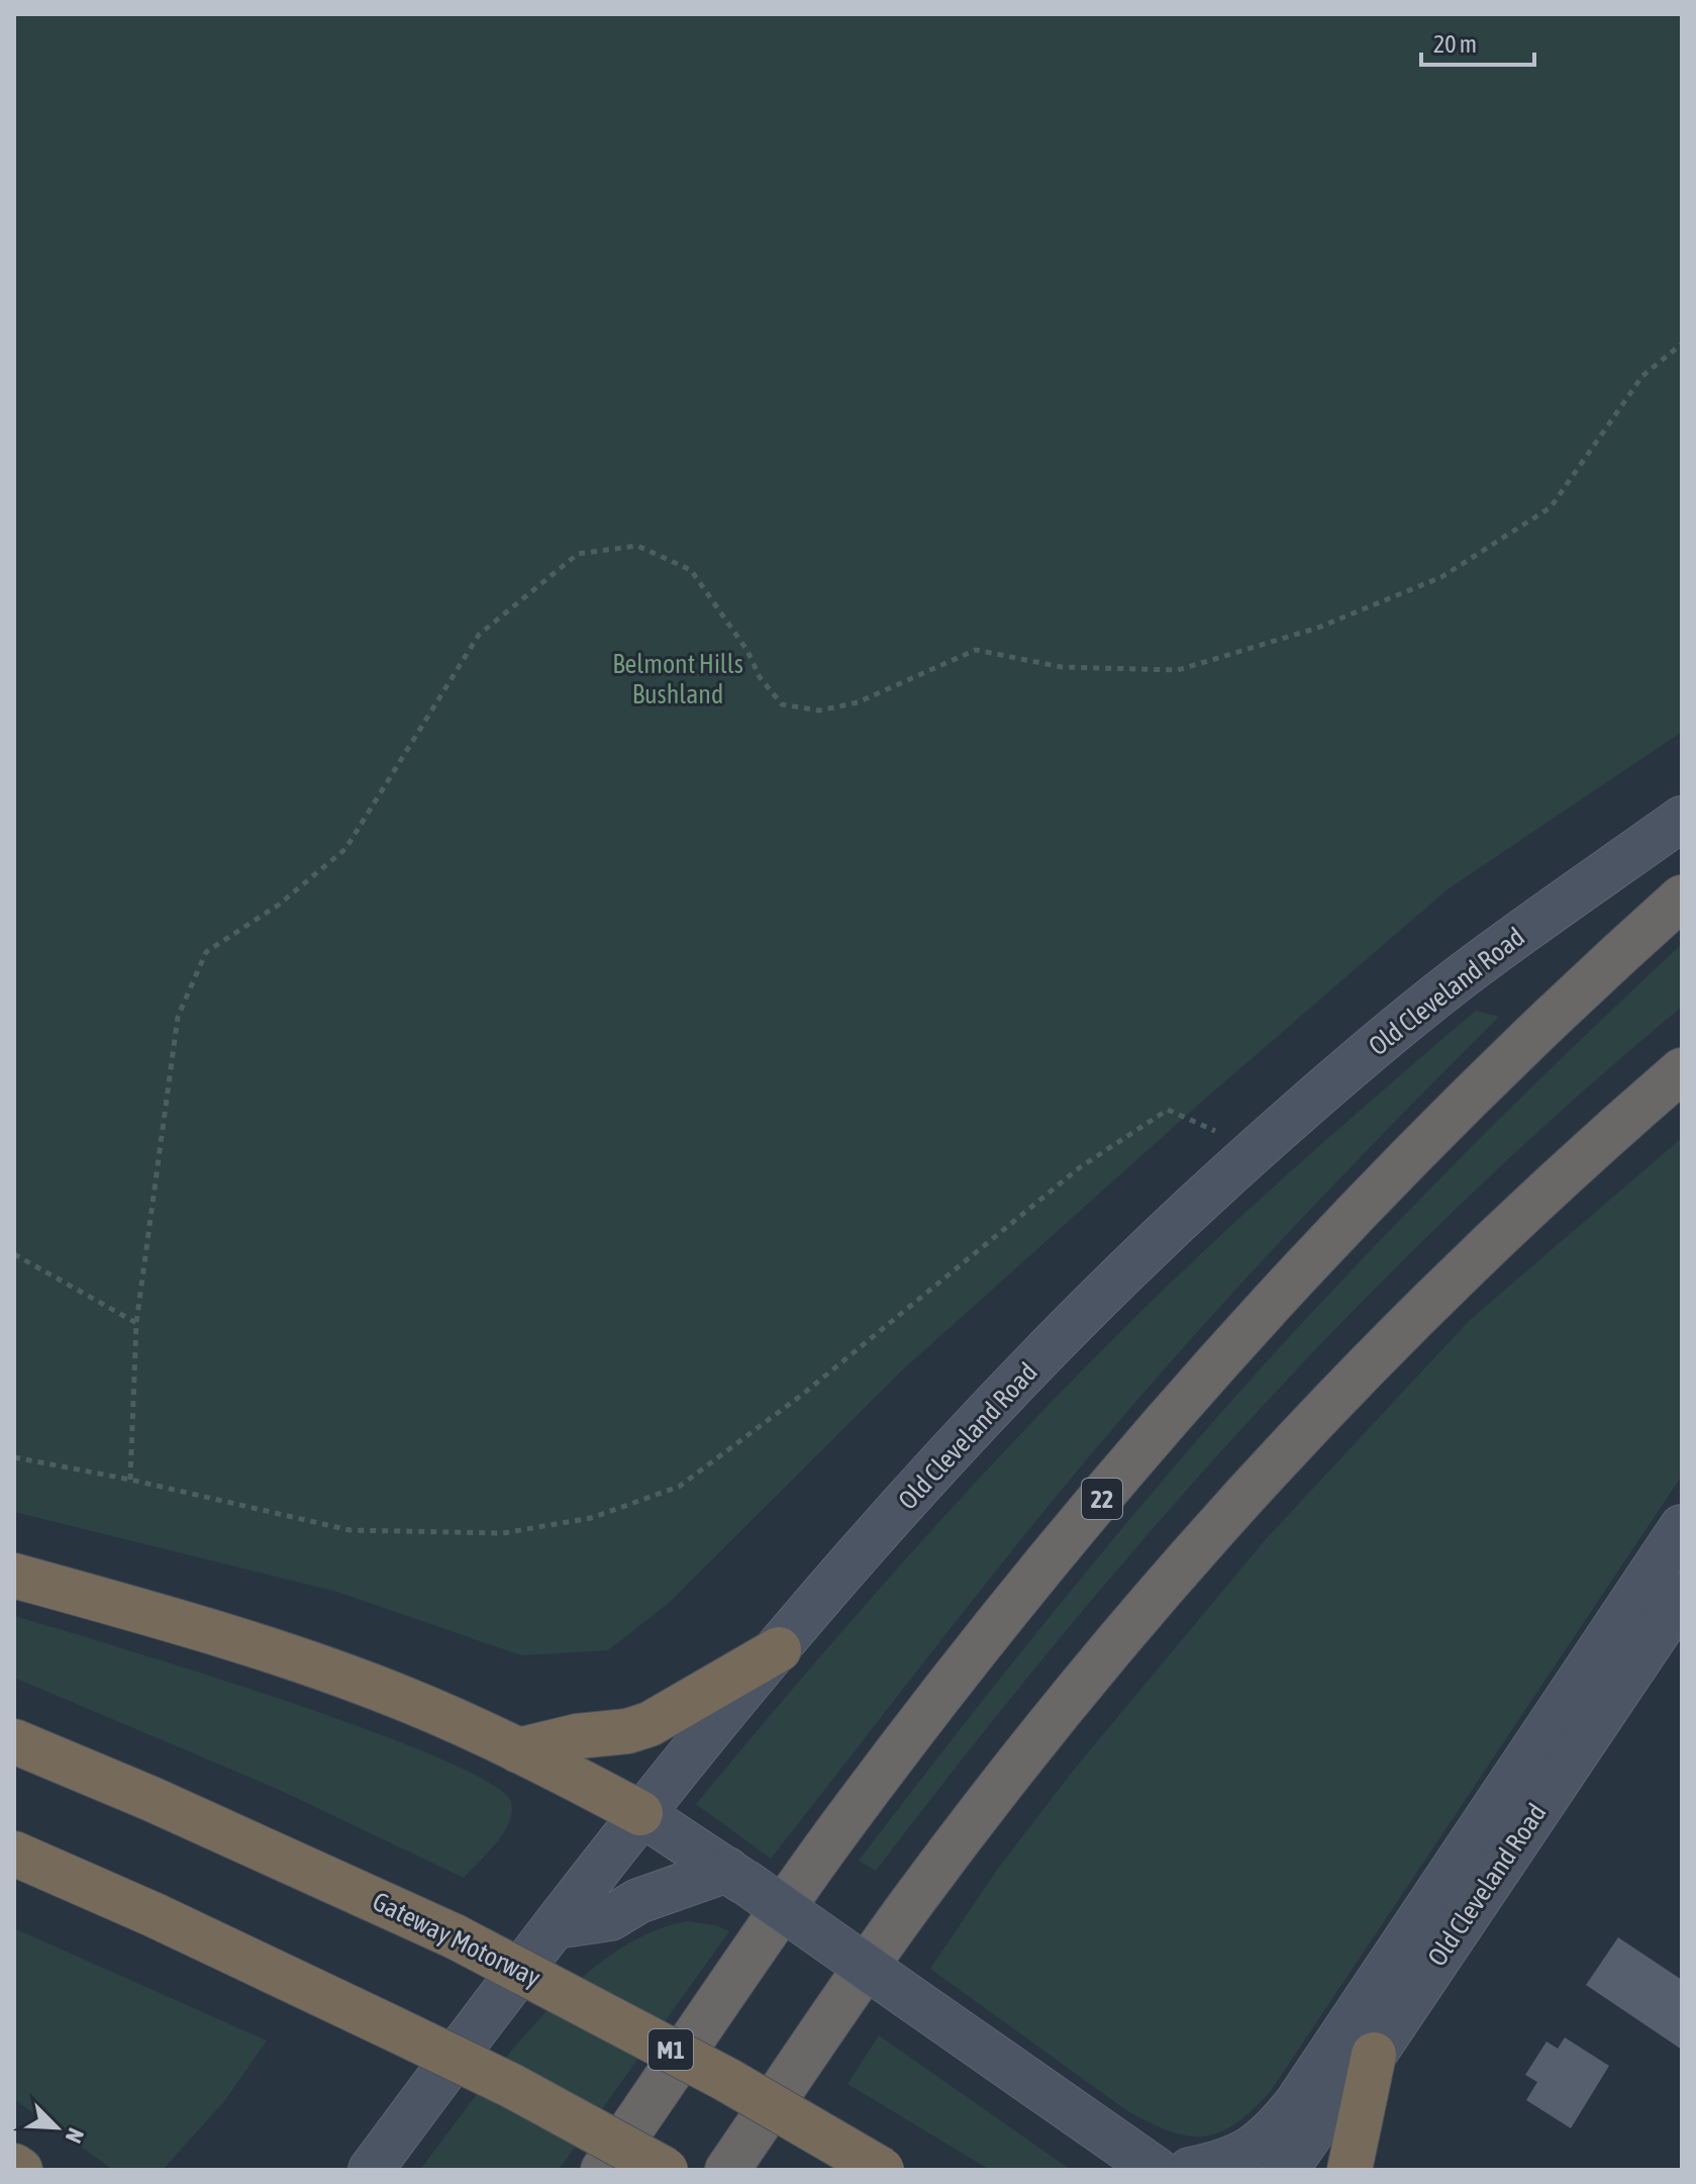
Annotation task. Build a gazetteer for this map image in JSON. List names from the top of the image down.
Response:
{
  "streets": {
    "highway": ["22", "Gateway Motorway", "M1"],
    "main road": ["Old Cleveland Road"]
  },
  "parks": ["Belmont Hills Bushland"],
  "scale_bar": "20 m",
  "north": "bottom right"
}
